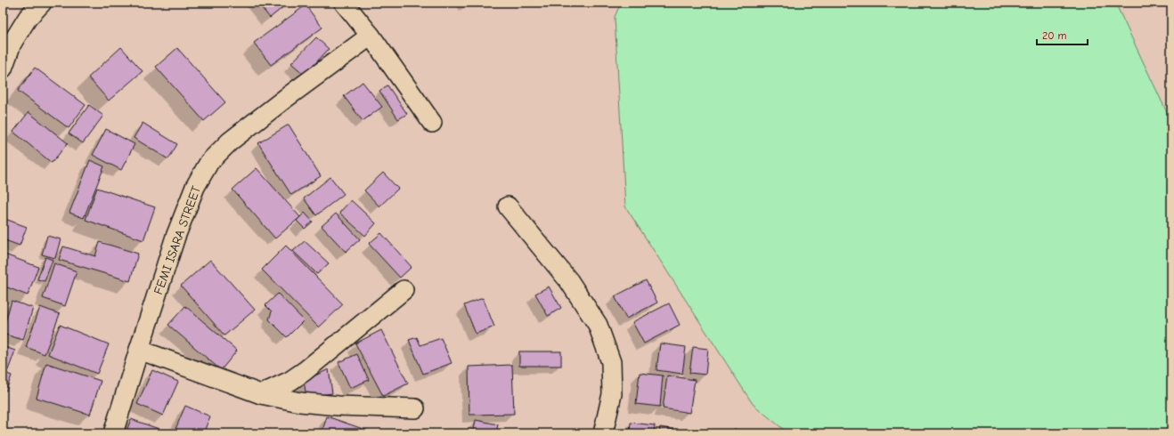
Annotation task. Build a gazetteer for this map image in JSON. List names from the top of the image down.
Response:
{
  "streets": {
    "street": ["FEMI ISARA STREET"]
  },
  "scale_bar": "20 m"
}
